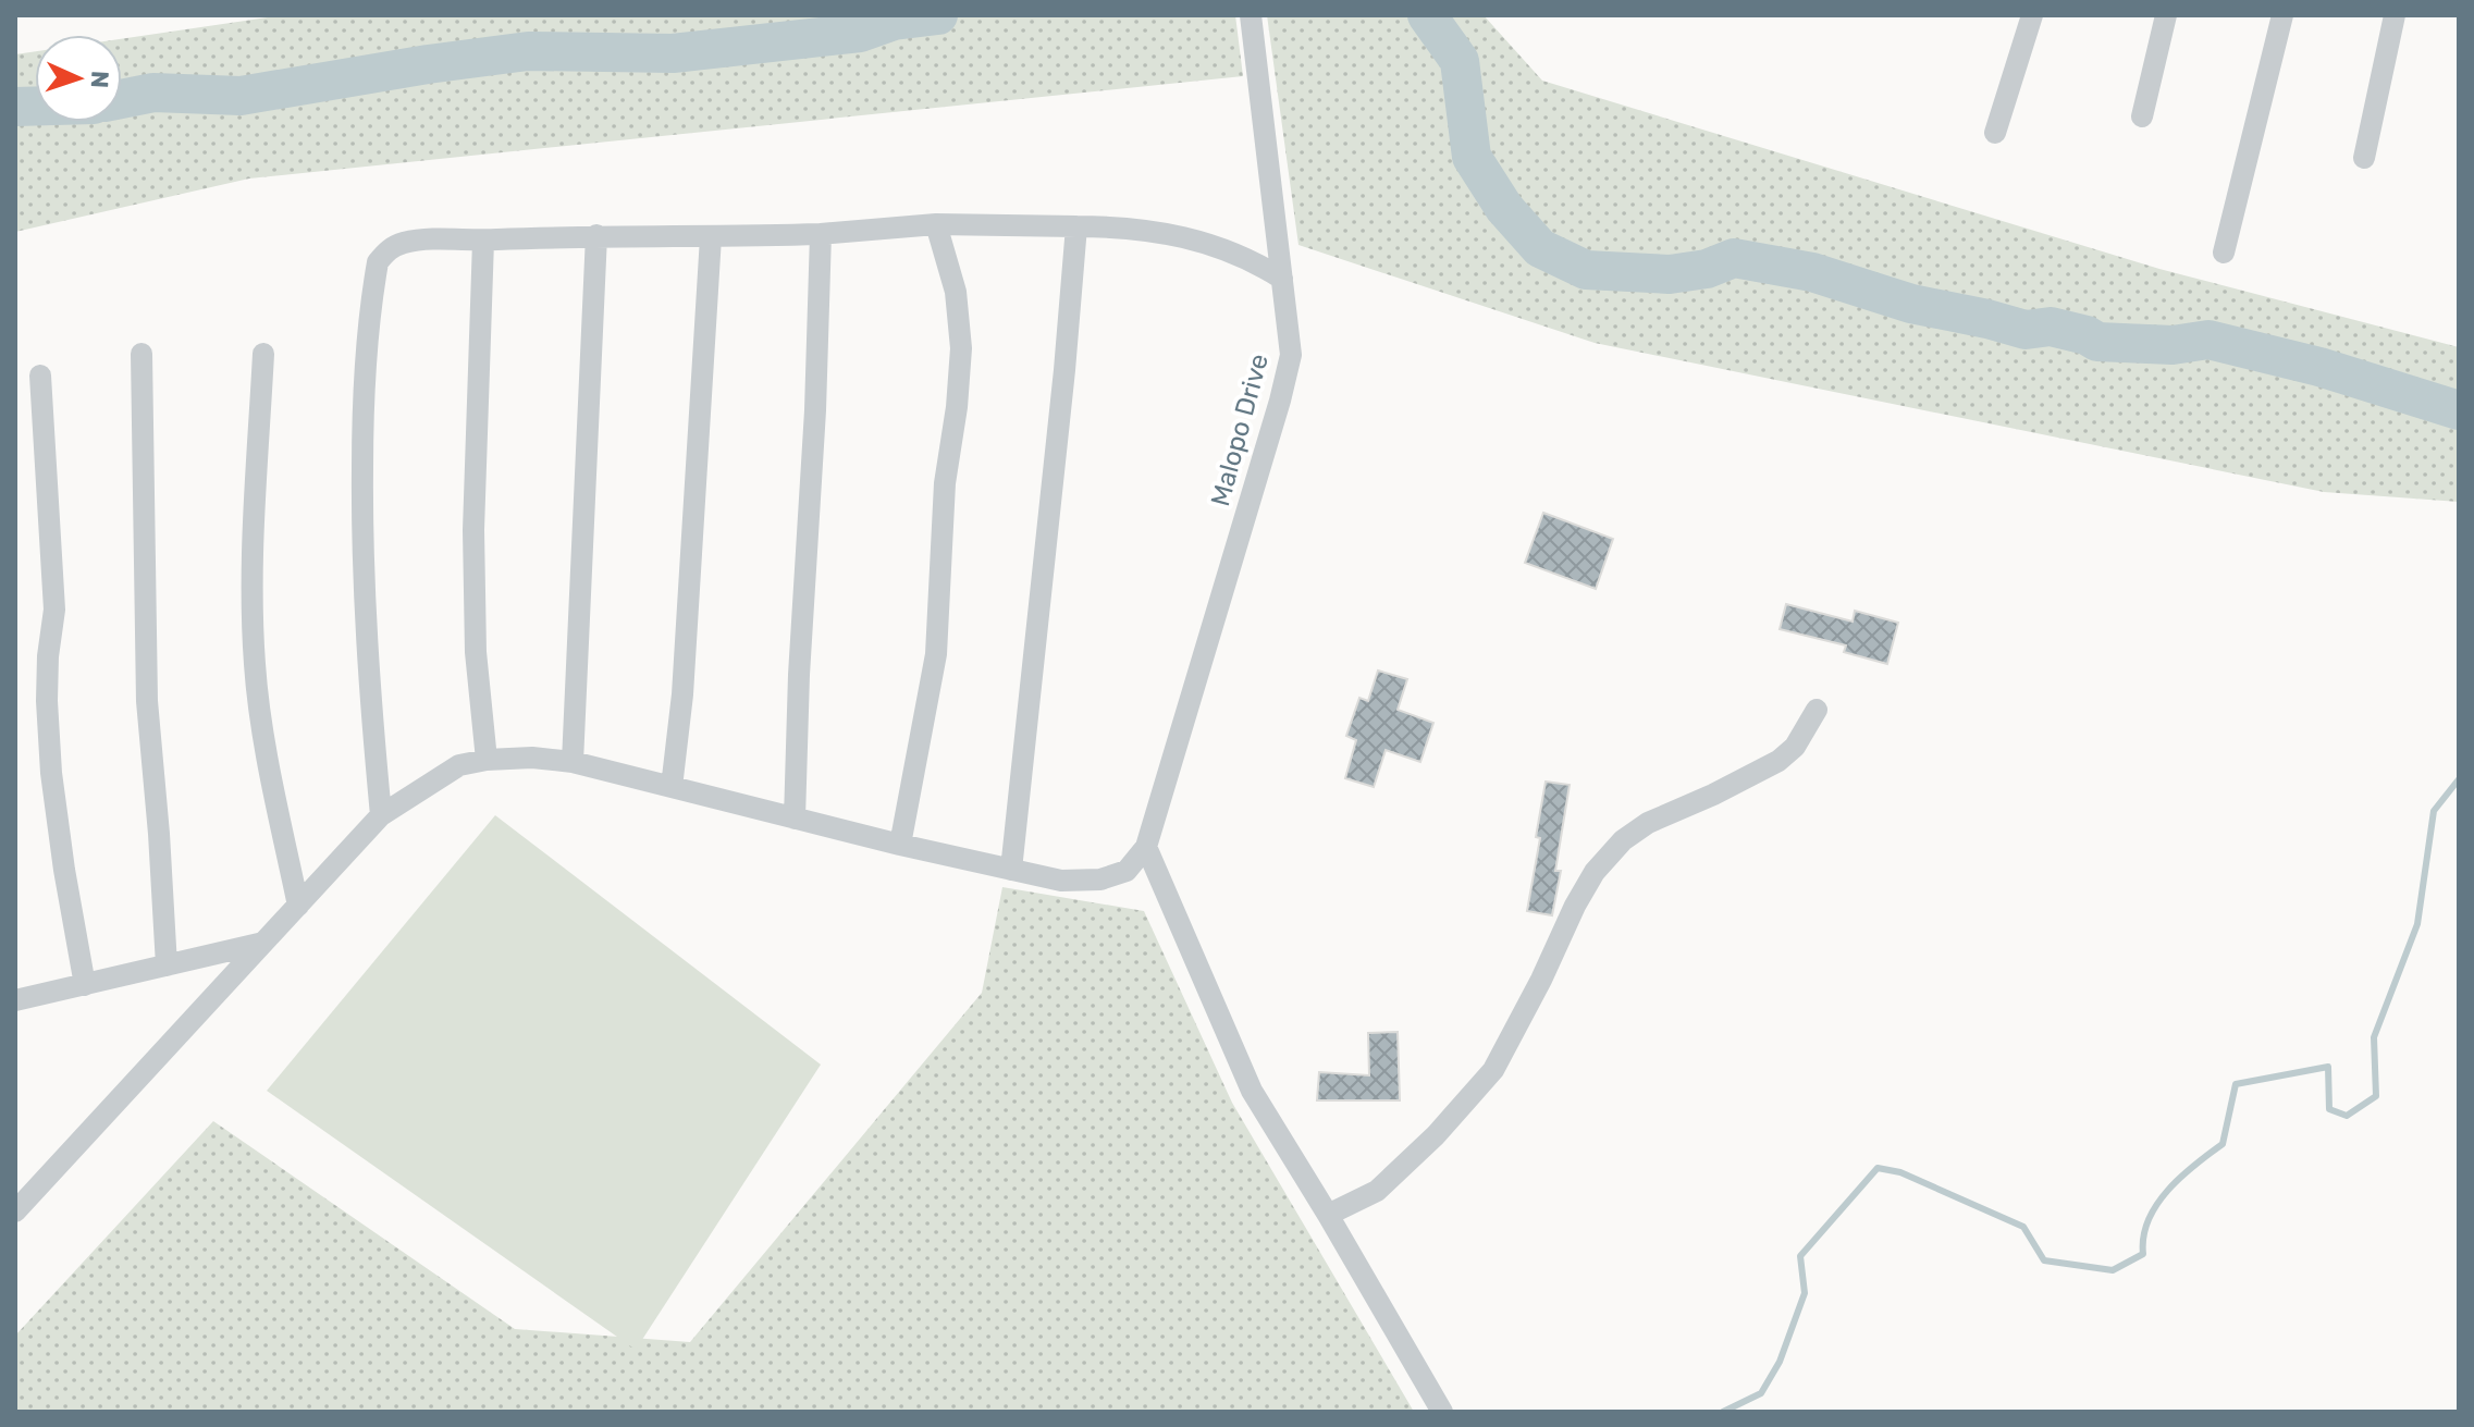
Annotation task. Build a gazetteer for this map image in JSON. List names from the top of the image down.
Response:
{
  "streets": {
    "street": ["Malopo Drive"]
  },
  "north": "right"
}
